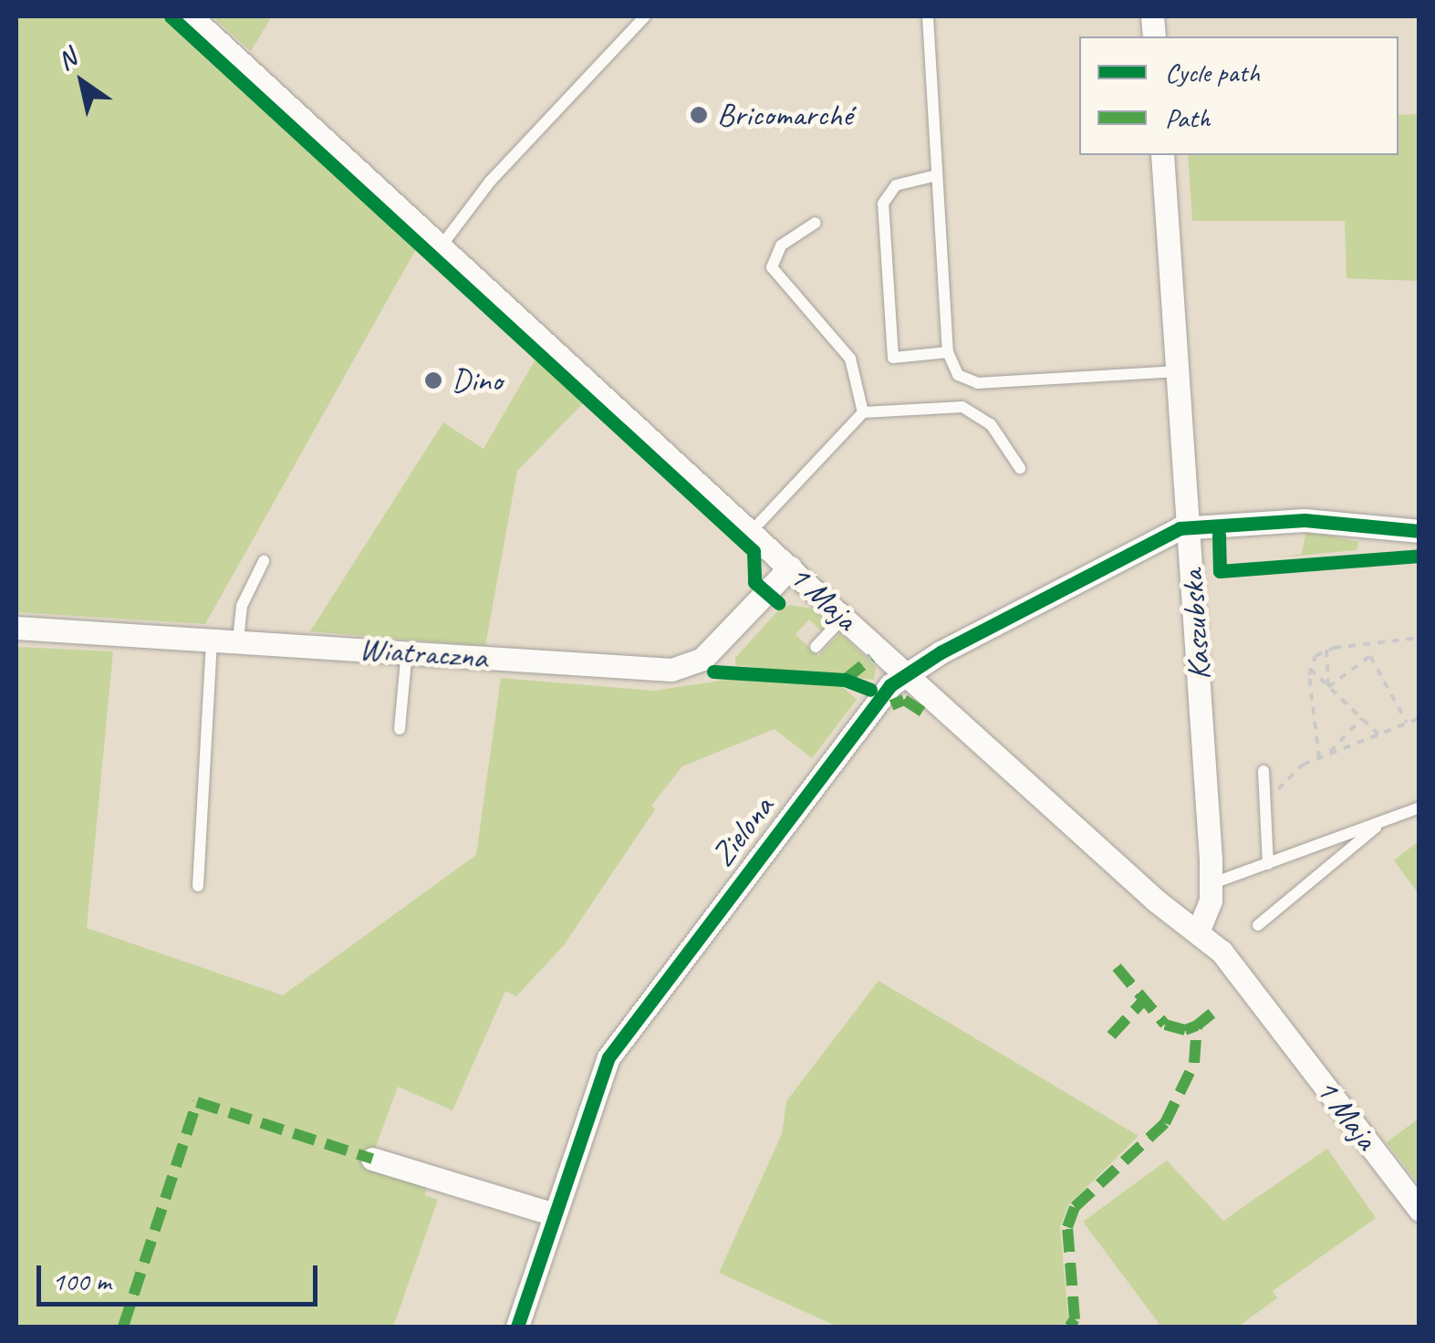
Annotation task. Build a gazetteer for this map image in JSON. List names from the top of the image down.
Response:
{
  "streets": {
    "street": [
      "1 Maja",
      "Kaszubska",
      "Wiatraczna",
      "Zielona"
    ]
  },
  "crossings": [
    ["1 Maja", "Kaszubska"],
    ["1 Maja", "Wiatraczna"],
    ["1 Maja", "Zielona"],
    ["Kaszubska", "Zielona"]
  ],
  "places": ["Bricomarché", "Dino"],
  "legend": ["Cycle path", "Path"],
  "scale_bar": "100 m",
  "north": "top left"
}
